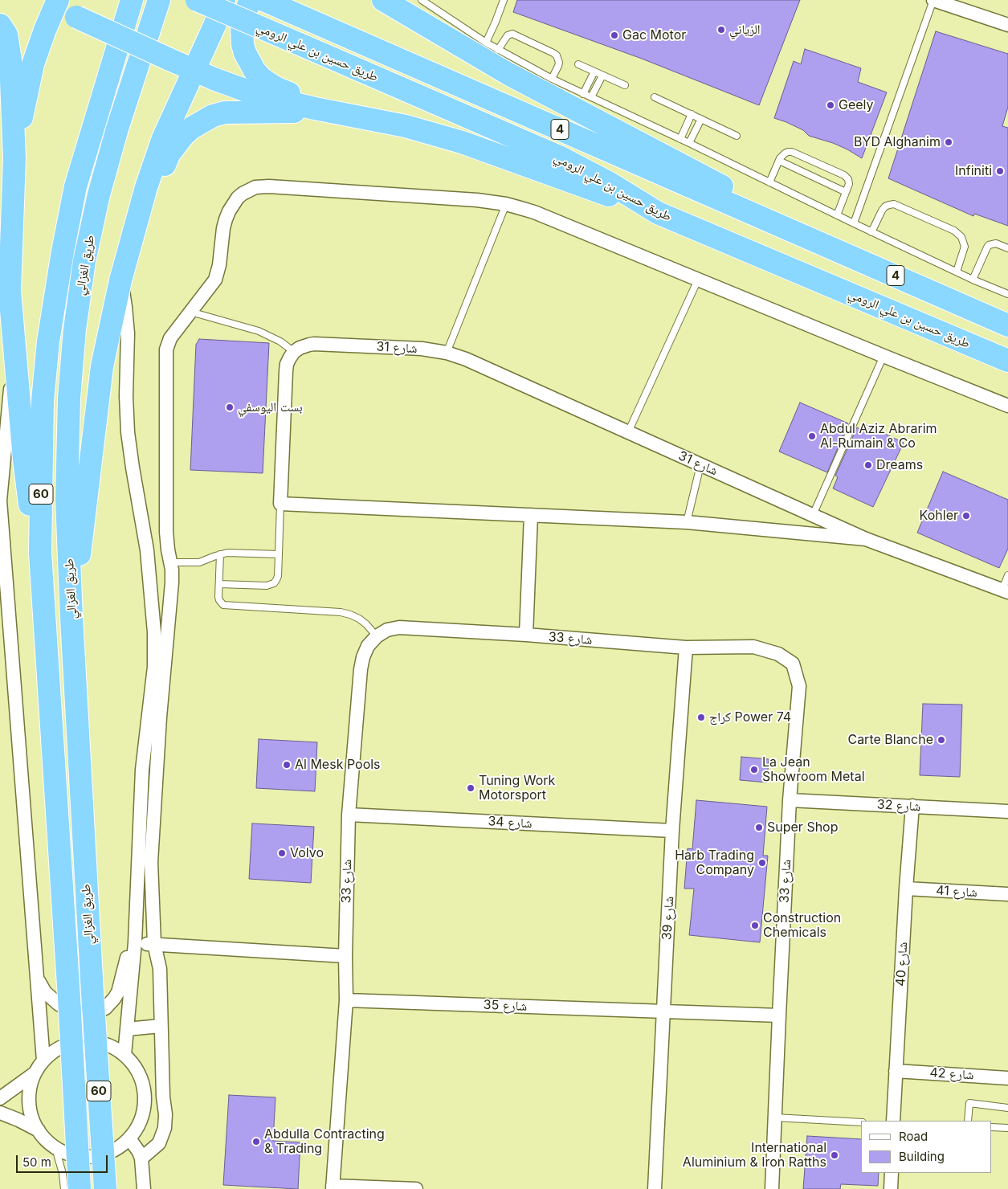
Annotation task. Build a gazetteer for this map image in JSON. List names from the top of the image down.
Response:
{
  "streets": {
    "highway": [
      "طريق حسين بن علي الرومي",
      "4",
      "طريق الغزالي",
      "60"
    ],
    "street": [
      "شارع 31",
      "شارع 33",
      "32 شارع",
      "شارع 34",
      "شارع 41",
      "شارع 39",
      "شارع 40",
      "شارع 35",
      "شارع 42"
    ]
  },
  "crossings": [
    ["شارع 33", "32 شارع"],
    ["شارع 33", "شارع 34"],
    ["شارع 33", "شارع 39"],
    ["شارع 33", "شارع 35"],
    ["32 شارع", "شارع 40"],
    ["شارع 34", "شارع 39"],
    ["شارع 41", "شارع 40"],
    ["شارع 39", "شارع 35"],
    ["شارع 40", "شارع 42"]
  ],
  "places": [
    "الزياني",
    "Gac Motor",
    "Geely",
    "BYD Alghanim",
    "Infiniti",
    "بست اليوسفي",
    "Abdul Aziz Abrarim Al-Rumain & Co",
    "Dreams",
    "Kohler",
    "كراج Power 74",
    "Carte Blanche",
    "Al Mesk Pools",
    "La Jean Showroom Metal",
    "Tuning Work Motorsport",
    "Super Shop",
    "Volvo",
    "Harb Trading Company",
    "Construction Chemicals",
    "Abdulla Contracting & Trading",
    "International Aluminium & Iron Ratths"
  ],
  "legend": ["Road", "Building"],
  "scale_bar": "50 m"
}
